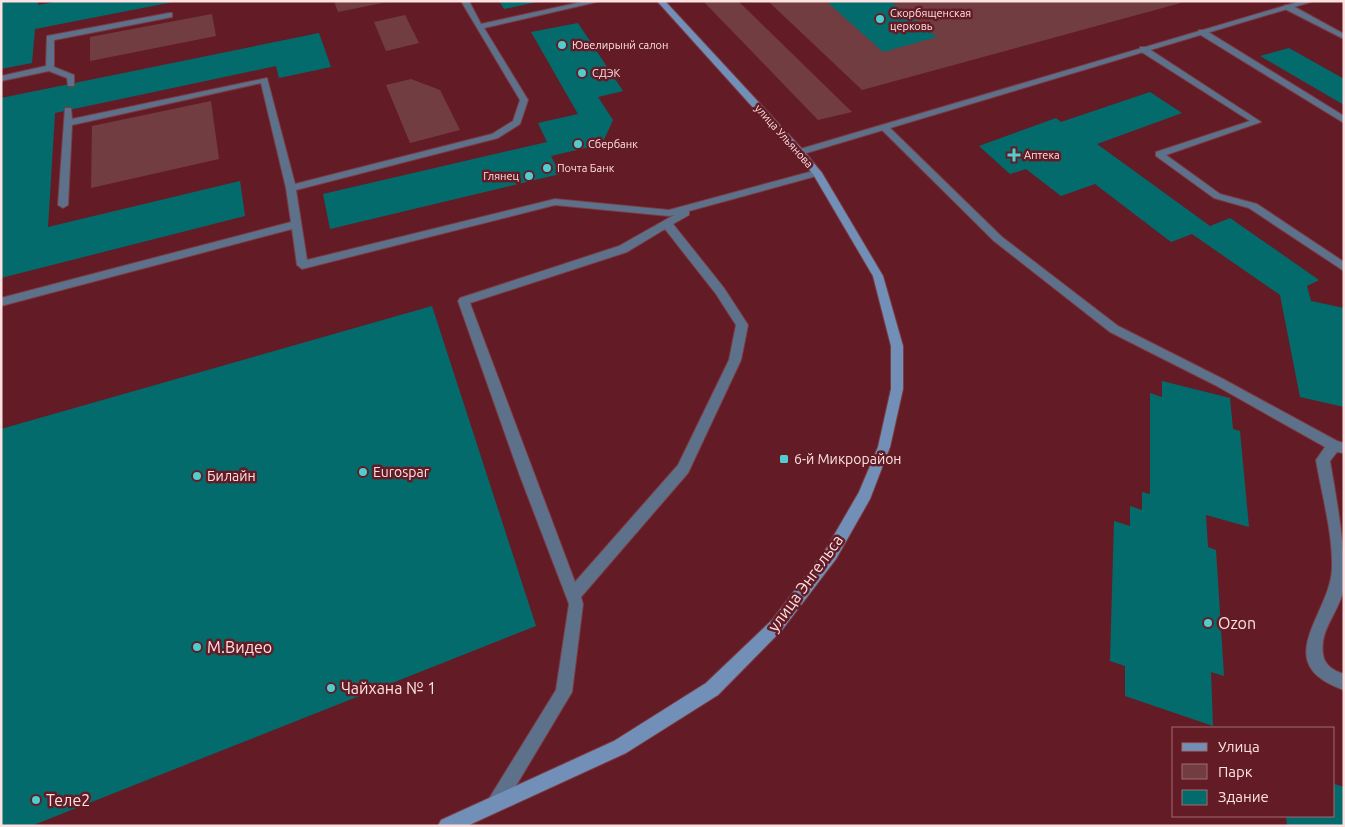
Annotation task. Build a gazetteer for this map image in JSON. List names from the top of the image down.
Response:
{
  "streets": {
    "main road": ["улица Ульянова", "улица Энгельса"]
  },
  "crossings": [
    ["улица Ульянова", "улица Энгельса"]
  ],
  "places": {
    "other": [
      "Скорбященская церковь",
      "Ювелирынй салон",
      "СДЭК",
      "Сбербанк",
      "Почта Банк",
      "Глянец",
      "Eurospar",
      "Билайн",
      "Ozon",
      "М.Видео",
      "Чайхана № 1",
      "Теле2"
    ],
    "health": ["Аптека"],
    "transit": ["6-й Микрорайон"]
  },
  "legend": ["Улица", "Парк", "Здание"]
}
